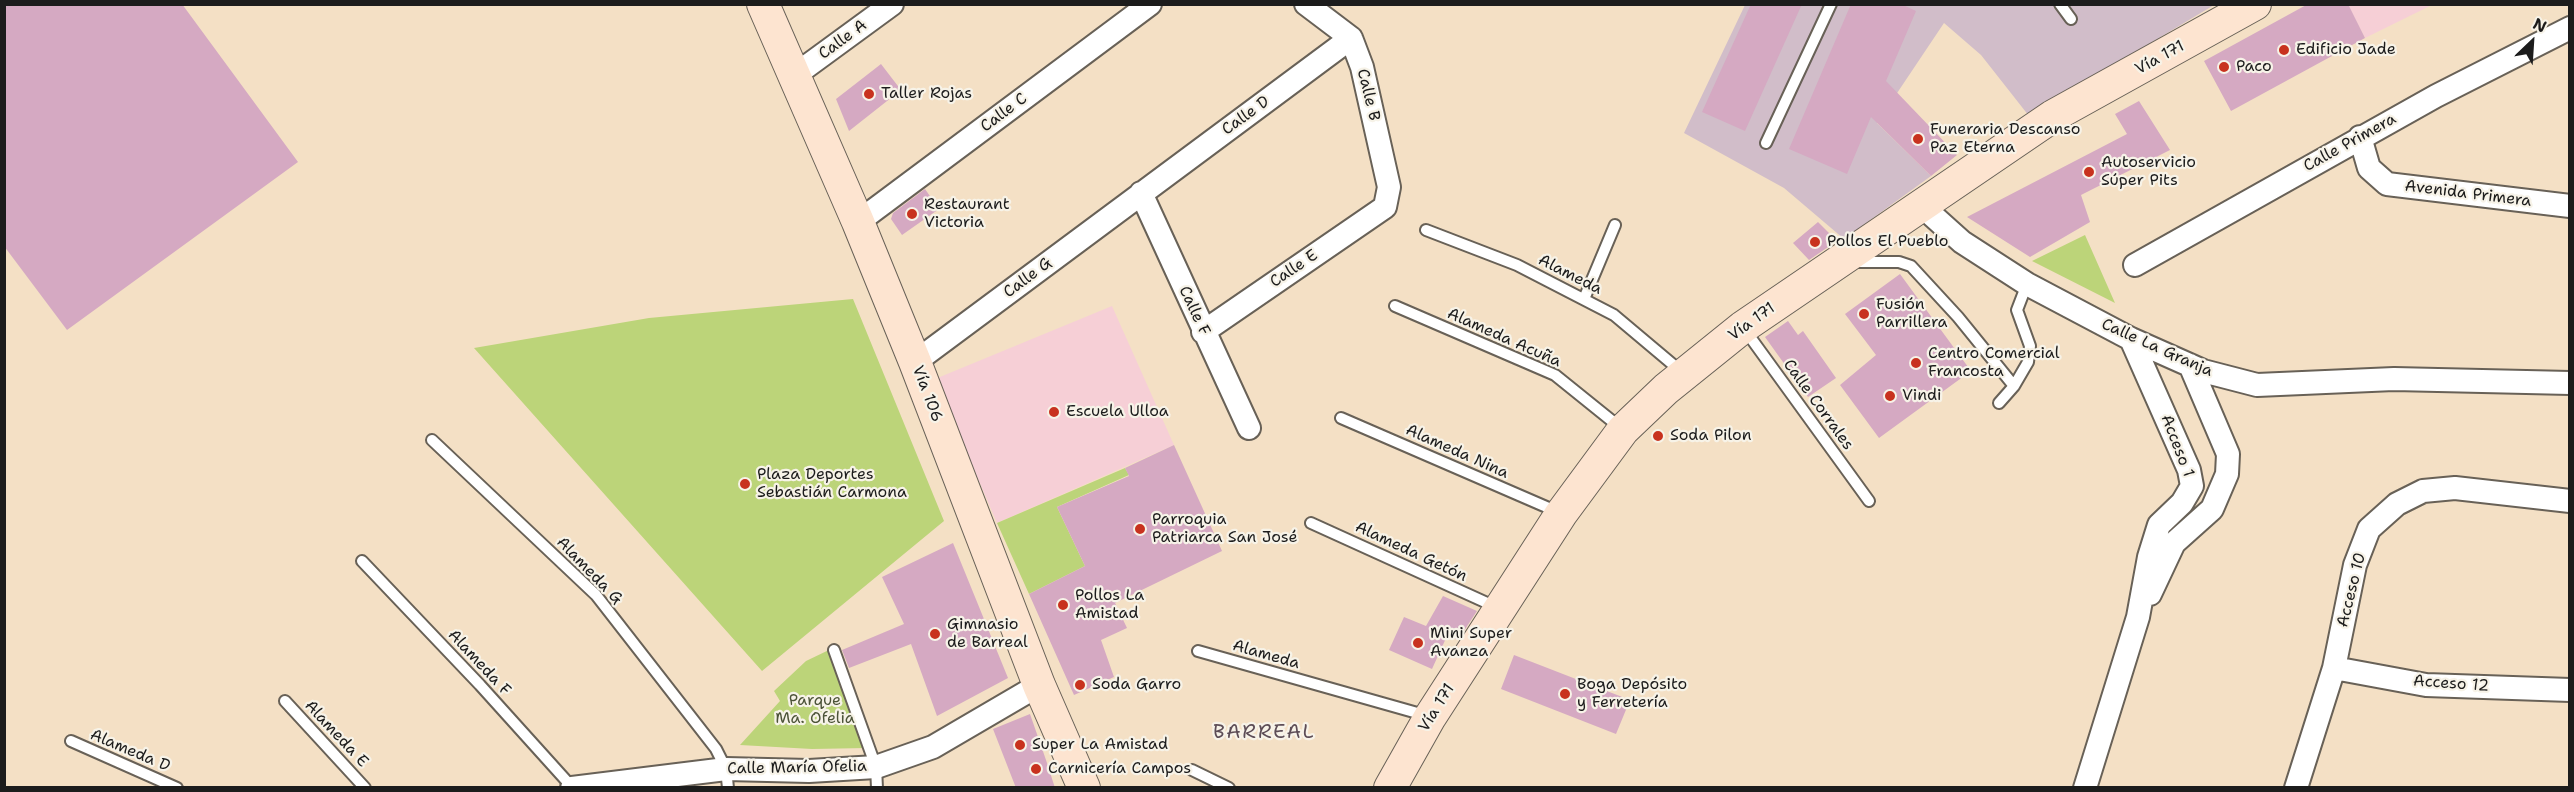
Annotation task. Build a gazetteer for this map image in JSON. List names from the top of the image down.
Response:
{
  "streets": {
    "main road": ["Vía 171", "Vía 106"],
    "street": [
      "Calle A",
      "Calle B",
      "Calle C",
      "Calle D",
      "Calle Primera",
      "Avenida Primera",
      "Calle E",
      "Calle G",
      "Calle F",
      "Calle La Granja",
      "Acceso 1",
      "Acceso 10",
      "Acceso 12",
      "Calle María Ofelia"
    ],
    "lane": [
      "Alameda",
      "Alameda Acuña",
      "Calle Corrales",
      "Alameda Nina",
      "Alameda Getón",
      "Alameda G",
      "Alameda F",
      "Alameda E",
      "Alameda D"
    ]
  },
  "crossings": [
    ["Calle A", "Vía 106"],
    ["Vía 171", "Alameda"],
    ["Vía 171", "Alameda Acuña"],
    ["Vía 171", "Calle La Granja"],
    ["Vía 171", "Calle Corrales"],
    ["Vía 171", "Alameda Nina"],
    ["Vía 171", "Alameda Getón"],
    ["Calle B", "Calle D"],
    ["Calle B", "Calle E"],
    ["Calle C", "Vía 106"],
    ["Calle D", "Calle G"],
    ["Calle D", "Calle F"],
    ["Calle Primera", "Avenida Primera"],
    ["Calle E", "Calle F"],
    ["Calle G", "Calle F"],
    ["Calle G", "Vía 106"],
    ["Calle La Granja", "Acceso 1"],
    ["Vía 106", "Calle María Ofelia"],
    ["Alameda G", "Calle María Ofelia"],
    ["Acceso 10", "Acceso 12"],
    ["Alameda F", "Calle María Ofelia"]
  ],
  "districts": ["BARREAL"],
  "parks": ["Parque Ma. Ofelia"],
  "places": [
    "Edificio Jade",
    "Paco",
    "Taller Rojas",
    "Funeraria Descanso Paz Eterna",
    "Autoservicio Súper Pits",
    "Restaurant Victoria",
    "Pollos El Pueblo",
    "Fusión Parrillera",
    "Centro Comercial Francosta",
    "Vindi",
    "Escuela Ulloa",
    "Soda Pilon",
    "Plaza Deportes Sebastián Carmona",
    "Parroquia Patriarca San José",
    "Pollos La Amistad",
    "Gimnasio de Barreal",
    "Mini Super Avanza",
    "Soda Garro",
    "Boga Depósito y Ferretería",
    "Super La Amistad",
    "Carnicería Campos"
  ],
  "north": "top right"
}
